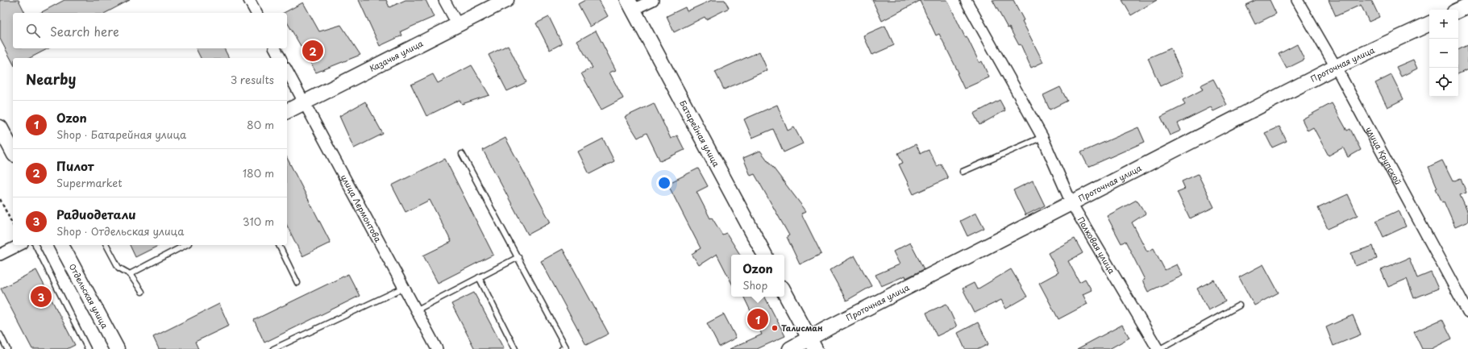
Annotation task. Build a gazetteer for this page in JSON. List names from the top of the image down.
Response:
{
  "streets": {
    "street": [
      "Казачья улица",
      "Проточная улица",
      "Батарейная улица",
      "улица Крупской",
      "улица Лермонтова",
      "Полковая улица",
      "Отдельская улица"
    ]
  },
  "crossings": [
    ["Казачья улица", "улица Лермонтова"],
    ["Проточная улица", "улица Крупской"],
    ["Проточная улица", "Полковая улица"]
  ],
  "places": ["Талисман"],
  "page": {
    "map_buttons": ["+", "−"],
    "search": "Search here",
    "pins": ["2", "3", "1"],
    "heading": ["Nearby", "3 results"],
    "list": [
      {
        "mark": "1",
        "name": "Ozon",
        "note": "Shop · Батарейная улица",
        "value": "80 m"
      },
      {
        "mark": "2",
        "name": "Пилот",
        "note": "Supermarket",
        "value": "180 m"
      },
      {
        "mark": "3",
        "name": "Радиодетали",
        "note": "Shop · Отдельская улица",
        "value": "310 m"
      }
    ],
    "popup": ["Ozon", "Shop"]
  }
}
